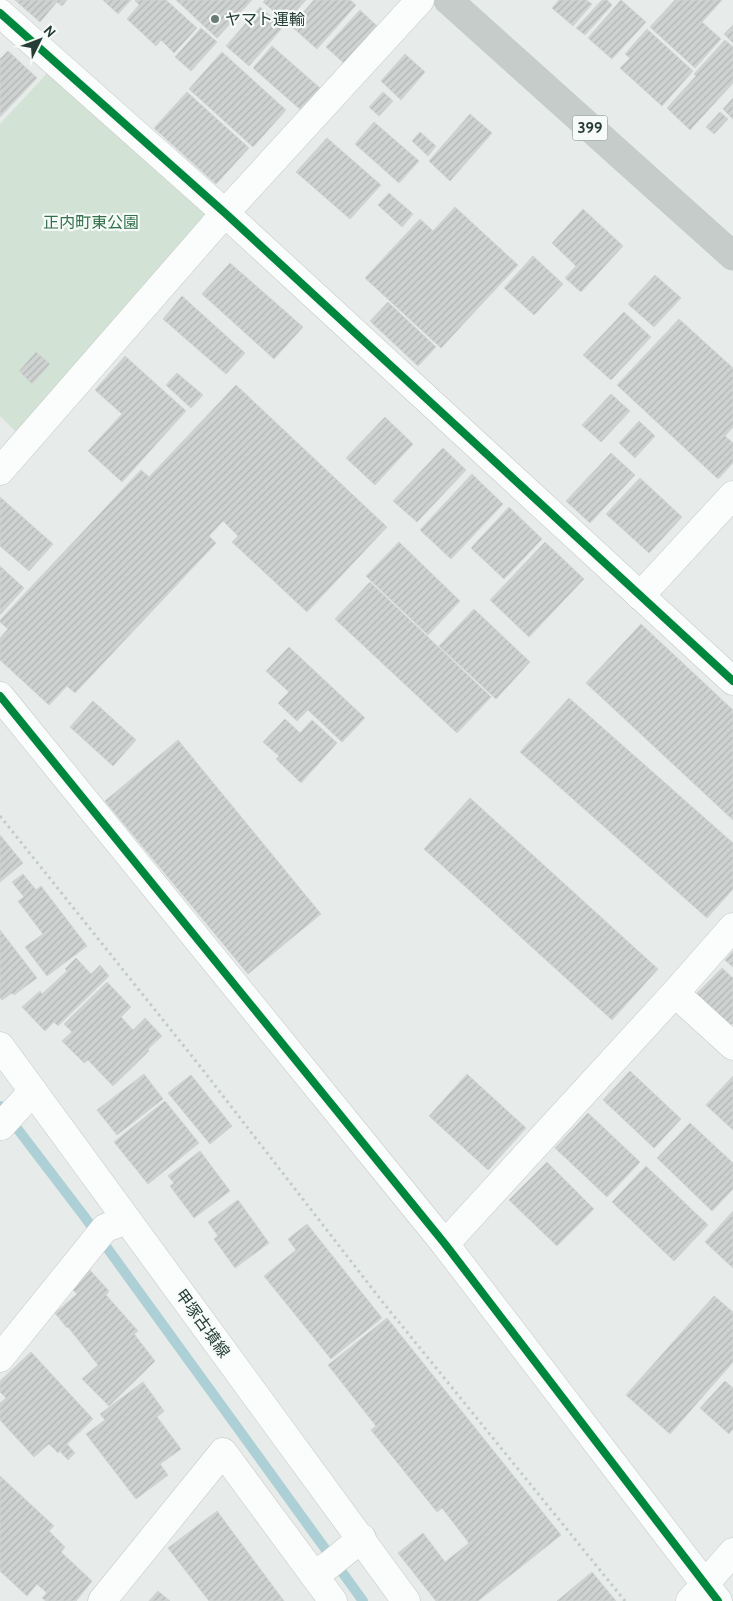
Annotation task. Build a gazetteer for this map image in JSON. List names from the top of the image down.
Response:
{
  "streets": {
    "highway": ["399"],
    "street": ["甲塚古墳線"]
  },
  "parks": ["正内町東公園"],
  "places": ["ヤマト運輸"],
  "north": "top right"
}
